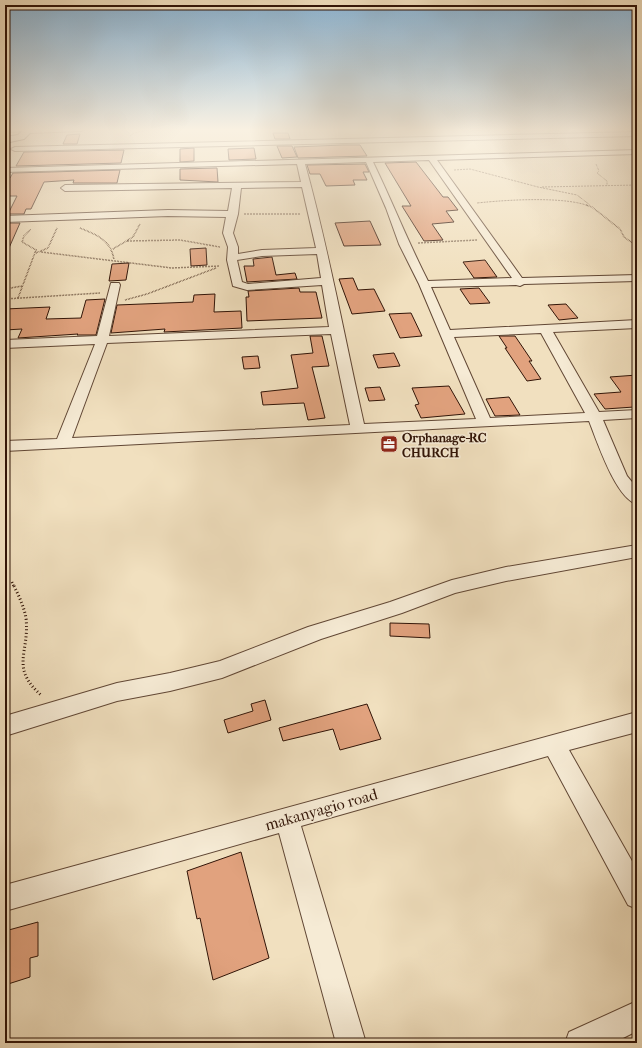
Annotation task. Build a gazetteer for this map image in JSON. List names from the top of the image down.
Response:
{
  "streets": {
    "street": ["makanyagio road"]
  },
  "places": {
    "office": ["Orphanage-RC CHURCH"]
  }
}
